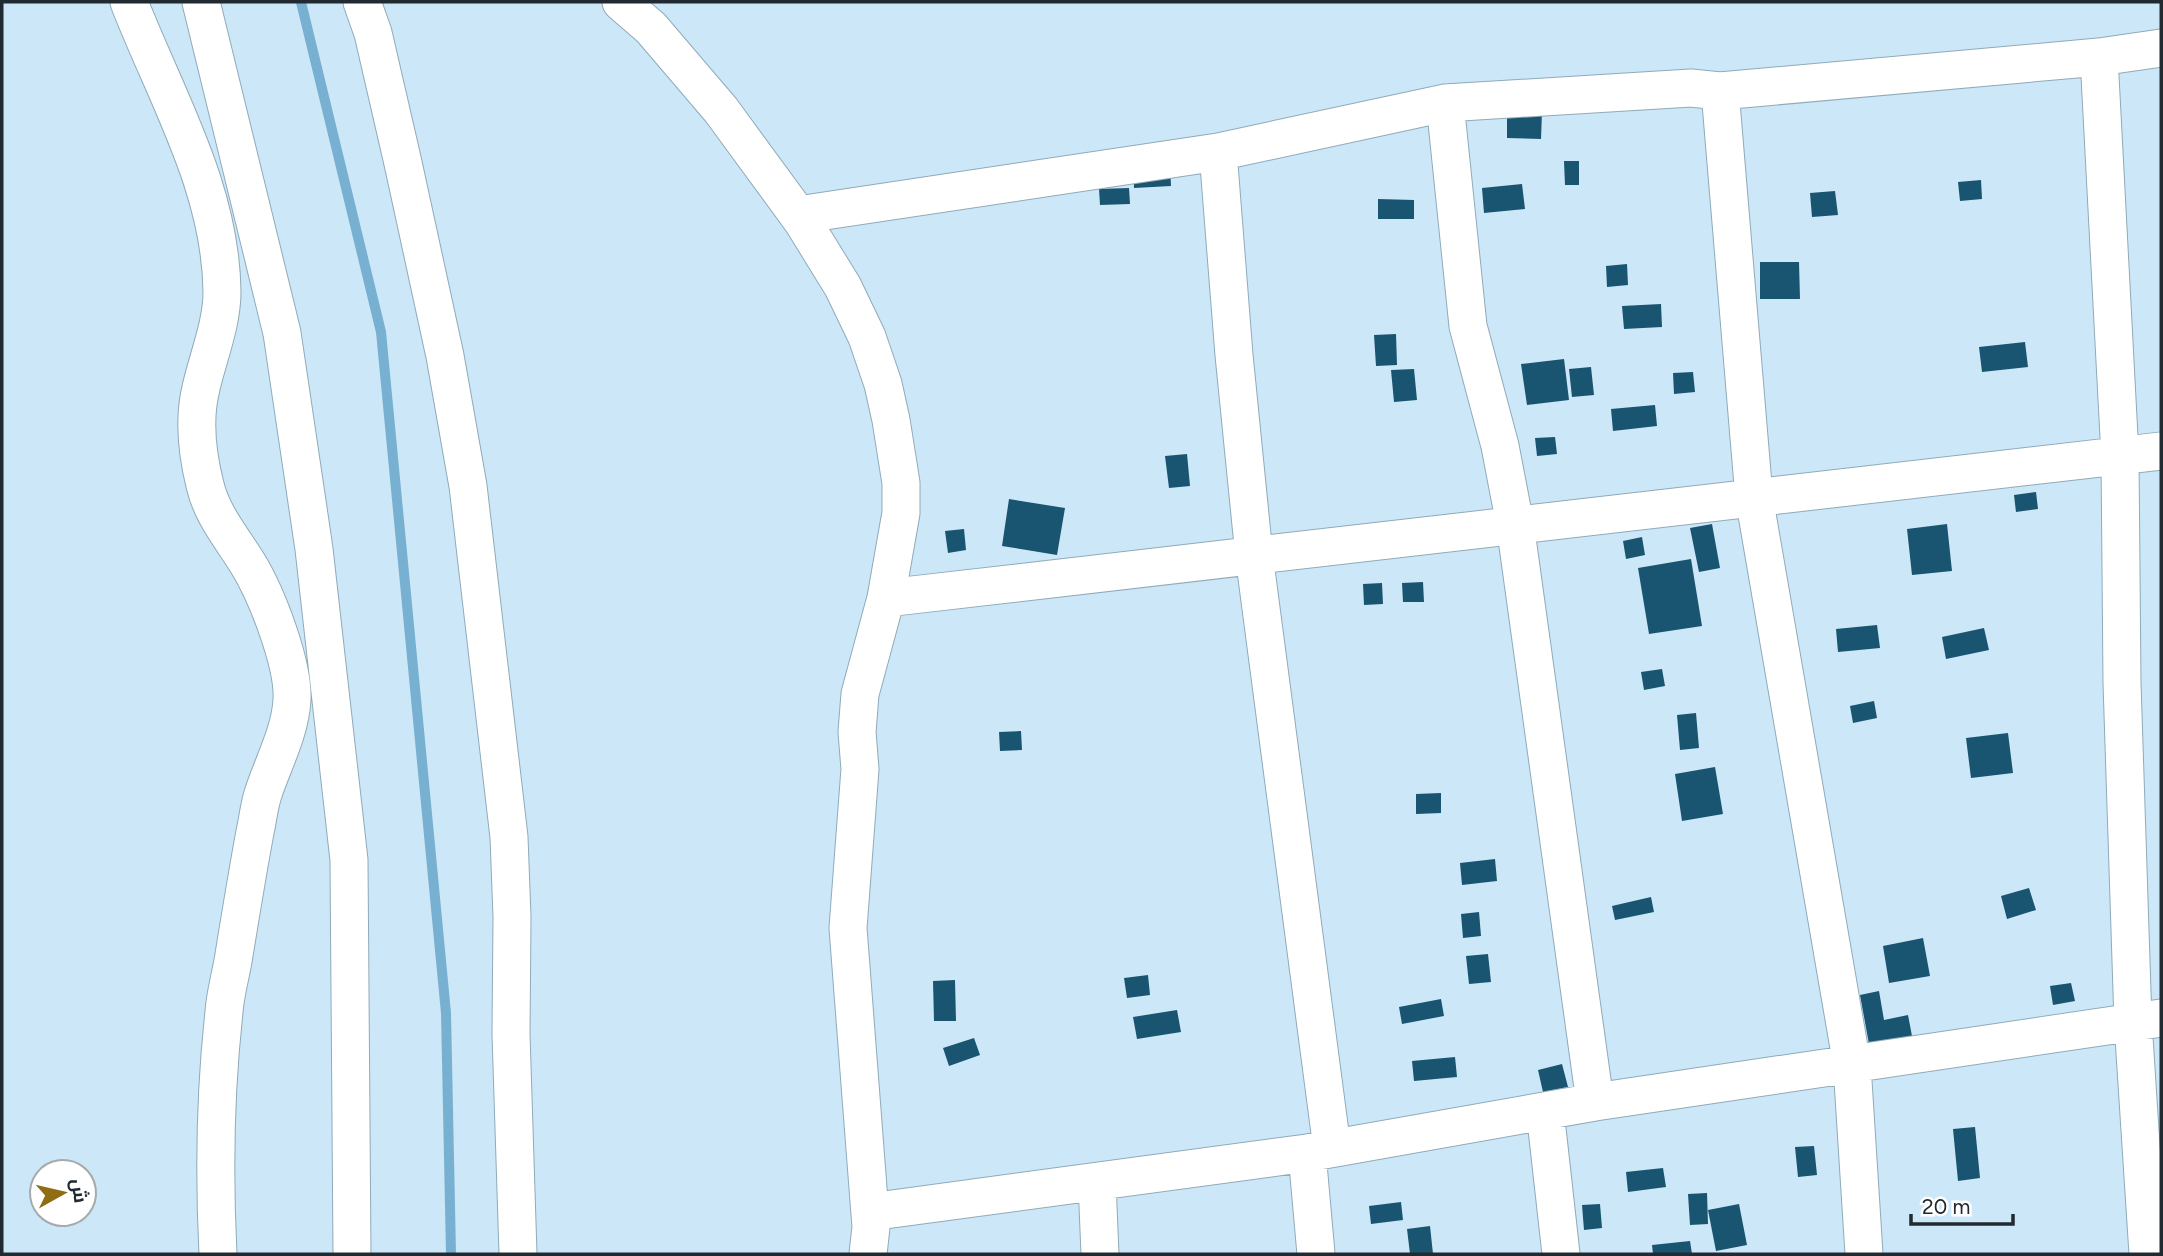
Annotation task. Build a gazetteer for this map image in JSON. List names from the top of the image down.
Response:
{
  "scale_bar": "20 m",
  "north": "right"
}
